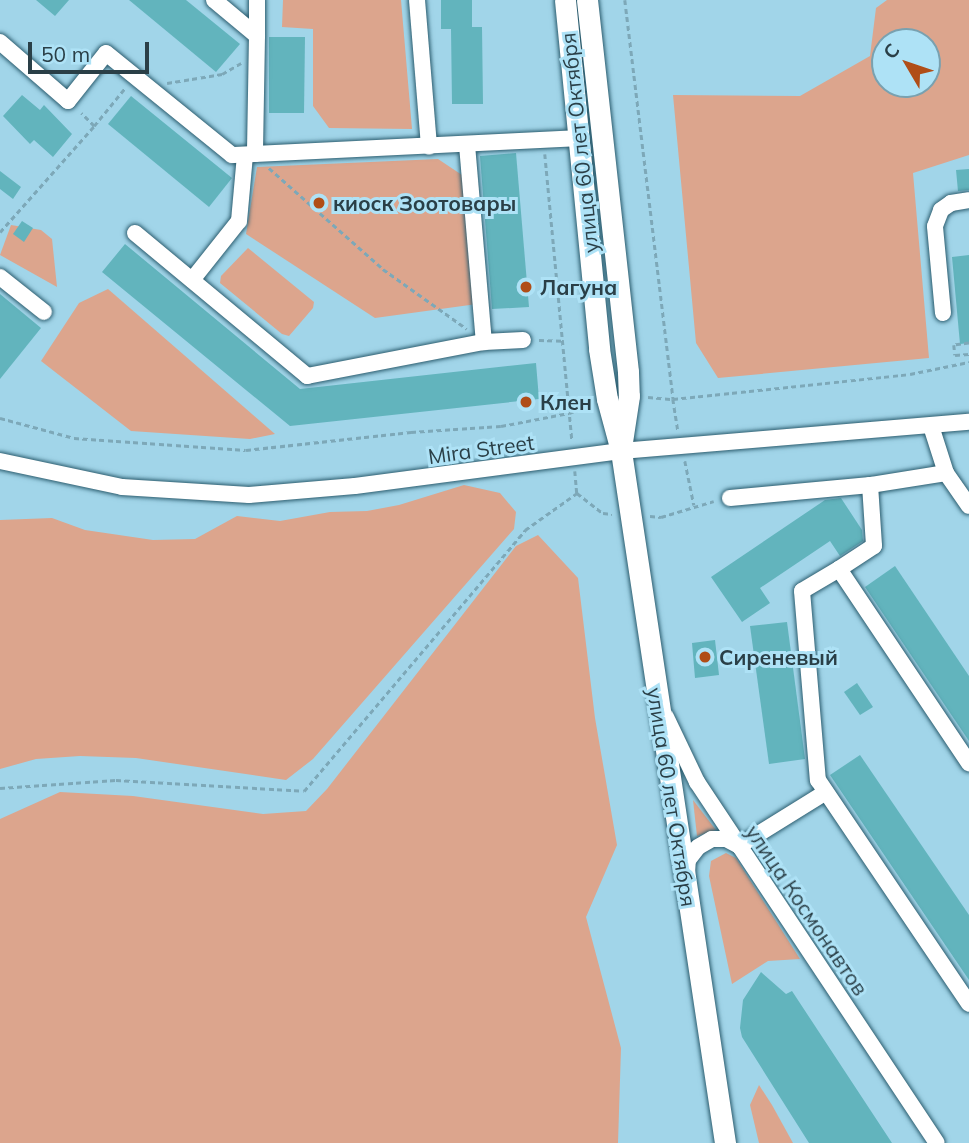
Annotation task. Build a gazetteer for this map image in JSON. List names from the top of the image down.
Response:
{
  "streets": {
    "main road": ["улица 60 лет Октября"],
    "street": ["Mira Street", "улица Космонавтов"]
  },
  "crossings": [
    ["улица 60 лет Октября", "Mira Street"],
    ["улица 60 лет Октября", "улица Космонавтов"]
  ],
  "places": [
    "киоск Зоотовары",
    "Лагуна",
    "Клен",
    "Сиреневый"
  ],
  "scale_bar": "50 m",
  "north": "top left"
}
